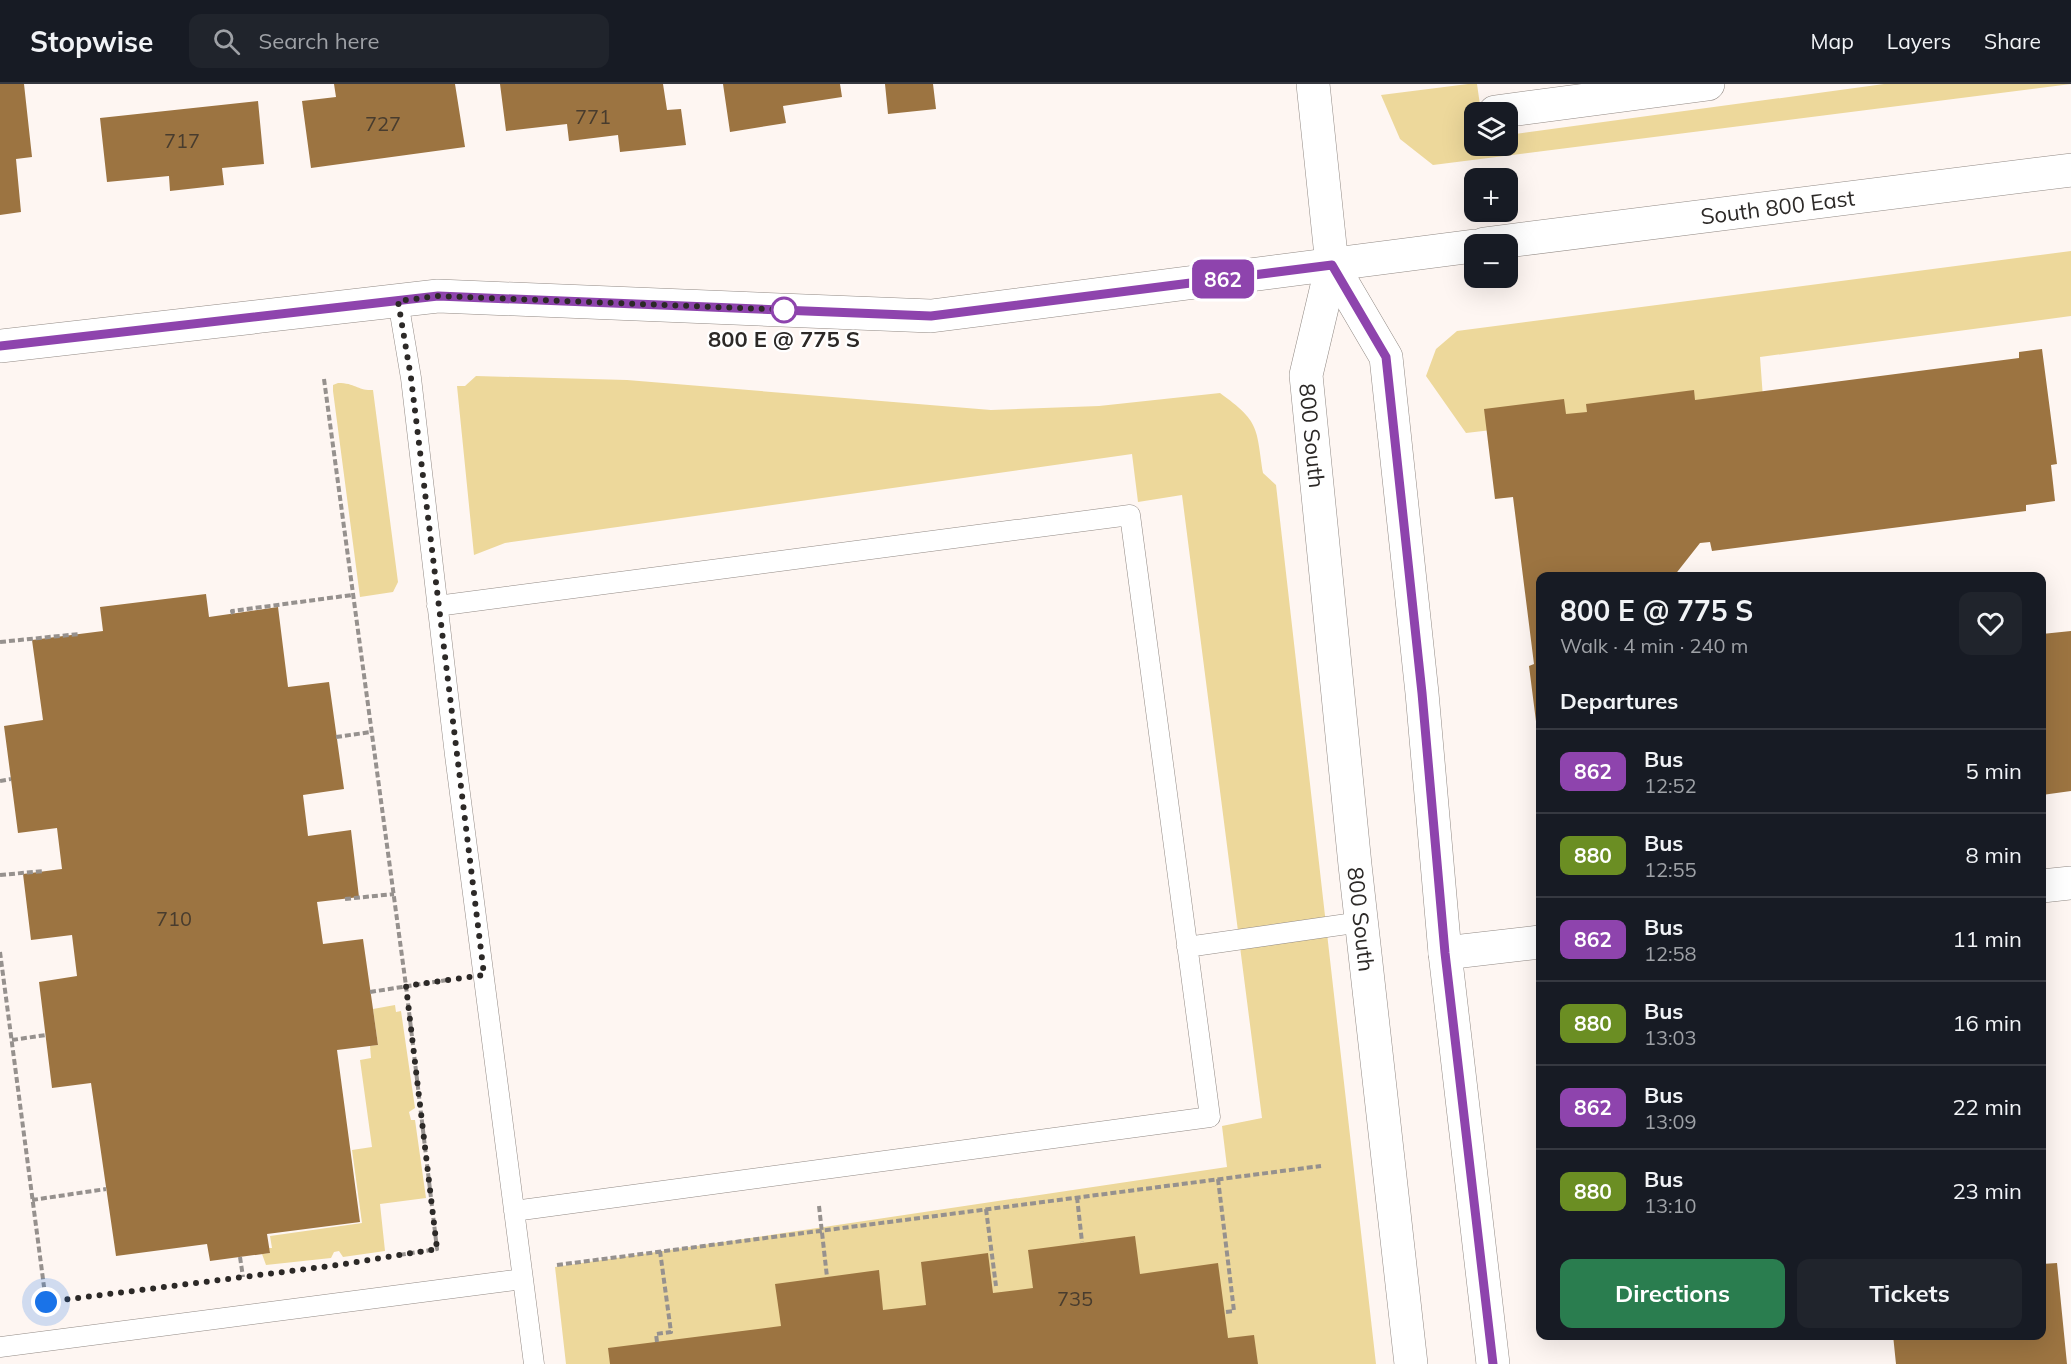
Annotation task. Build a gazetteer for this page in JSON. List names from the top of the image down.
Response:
{
  "streets": {
    "main road": ["South 800 East", "800 South"]
  },
  "places": ["800 E @ 775 S"],
  "lines": ["bus line 862"],
  "house_numbers": [
    "771",
    "727",
    "717",
    "710",
    "735"
  ],
  "page": {
    "header": "Stopwise",
    "search": "Search here",
    "nav": ["Map", "Layers", "Share"],
    "on_map": "862",
    "map_buttons": ["+", "−"],
    "heading": [
      ["800 E @ 775 S", "Walk · 4 min · 240 m"],
      "Departures"
    ],
    "list": [
      {
        "mark": "862",
        "name": "Bus",
        "note": "12:52",
        "value": "5 min"
      },
      {
        "mark": "880",
        "name": "Bus",
        "note": "12:55",
        "value": "8 min"
      },
      {
        "mark": "862",
        "name": "Bus",
        "note": "12:58",
        "value": "11 min"
      },
      {
        "mark": "880",
        "name": "Bus",
        "note": "13:03",
        "value": "16 min"
      },
      {
        "mark": "862",
        "name": "Bus",
        "note": "13:09",
        "value": "22 min"
      },
      {
        "mark": "880",
        "name": "Bus",
        "note": "13:10",
        "value": "23 min"
      }
    ],
    "buttons": ["Directions", "Tickets"]
  }
}
